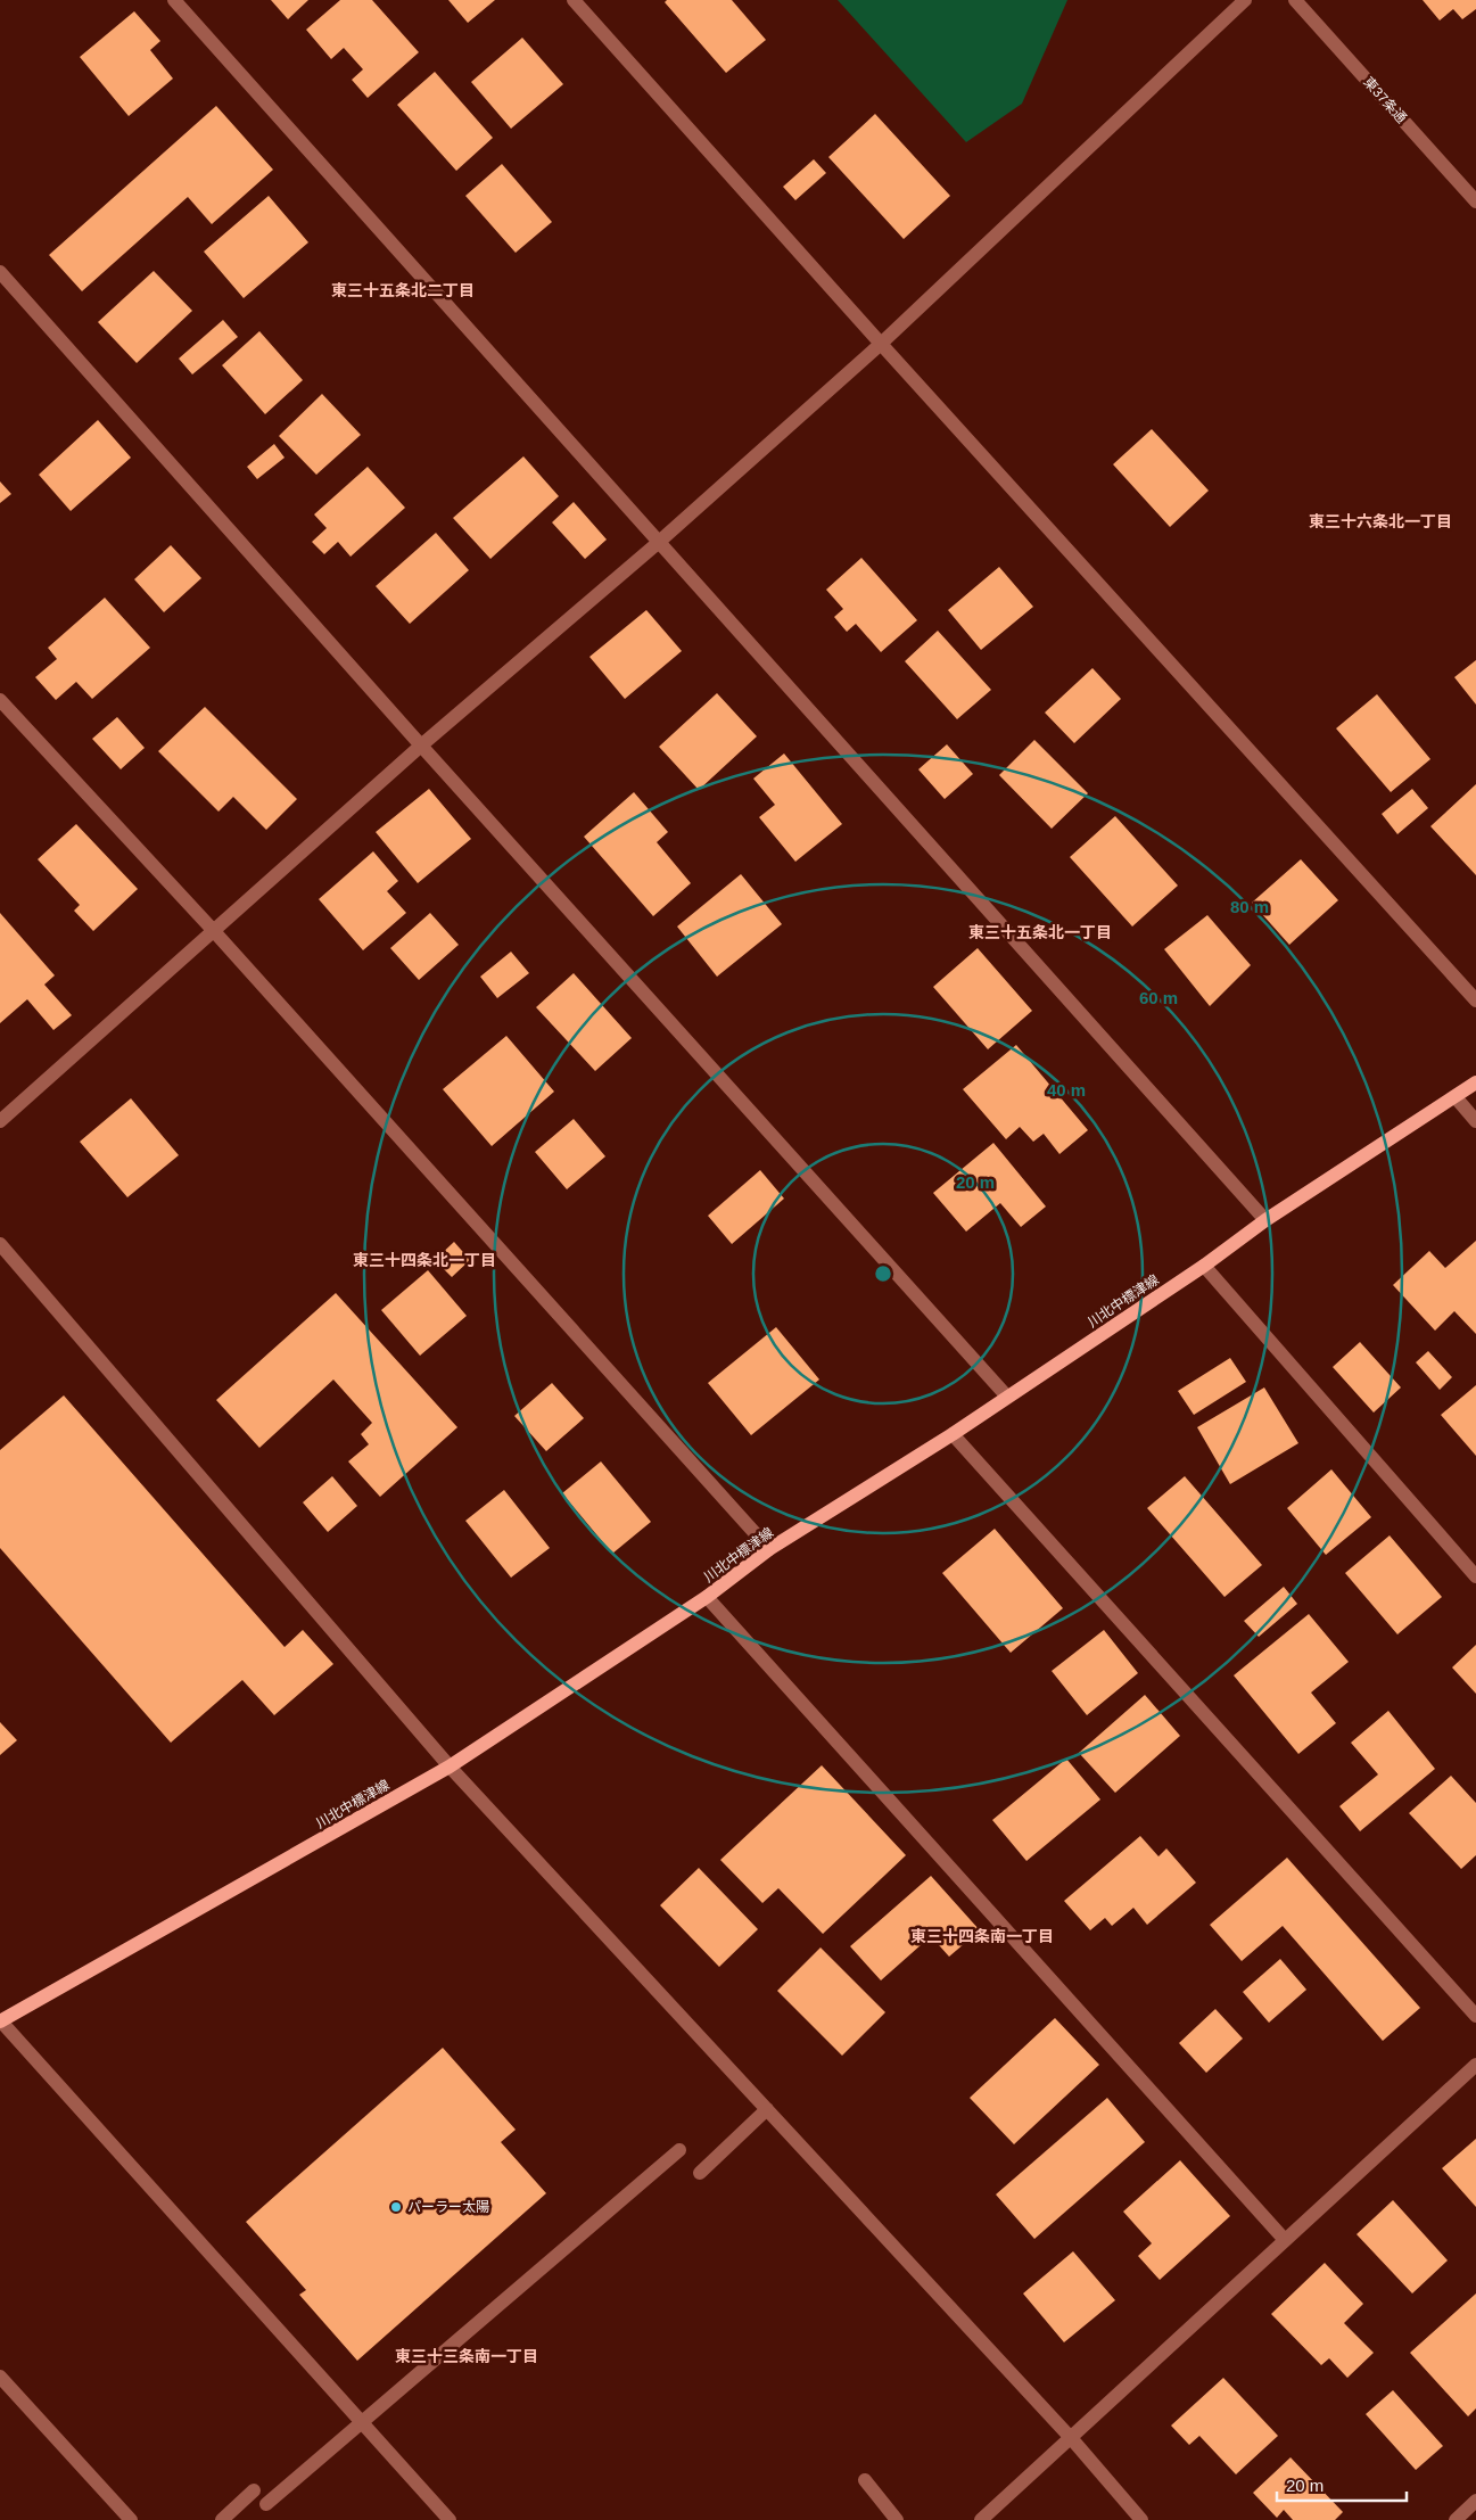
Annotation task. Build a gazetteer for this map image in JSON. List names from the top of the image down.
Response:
{
  "streets": {
    "main road": ["川北中標津線"],
    "street": ["東37条通"]
  },
  "districts": [
    "東三十五条北二丁目",
    "東三十六条北一丁目",
    "東三十五条北一丁目",
    "東三十四条北一丁目",
    "東三十四条南一丁目",
    "東三十三条南一丁目"
  ],
  "places": ["パーラー太陽"],
  "scale_bar": "20 m",
  "rings": [
    "80 m",
    "60 m",
    "40 m",
    "20 m"
  ]
}
